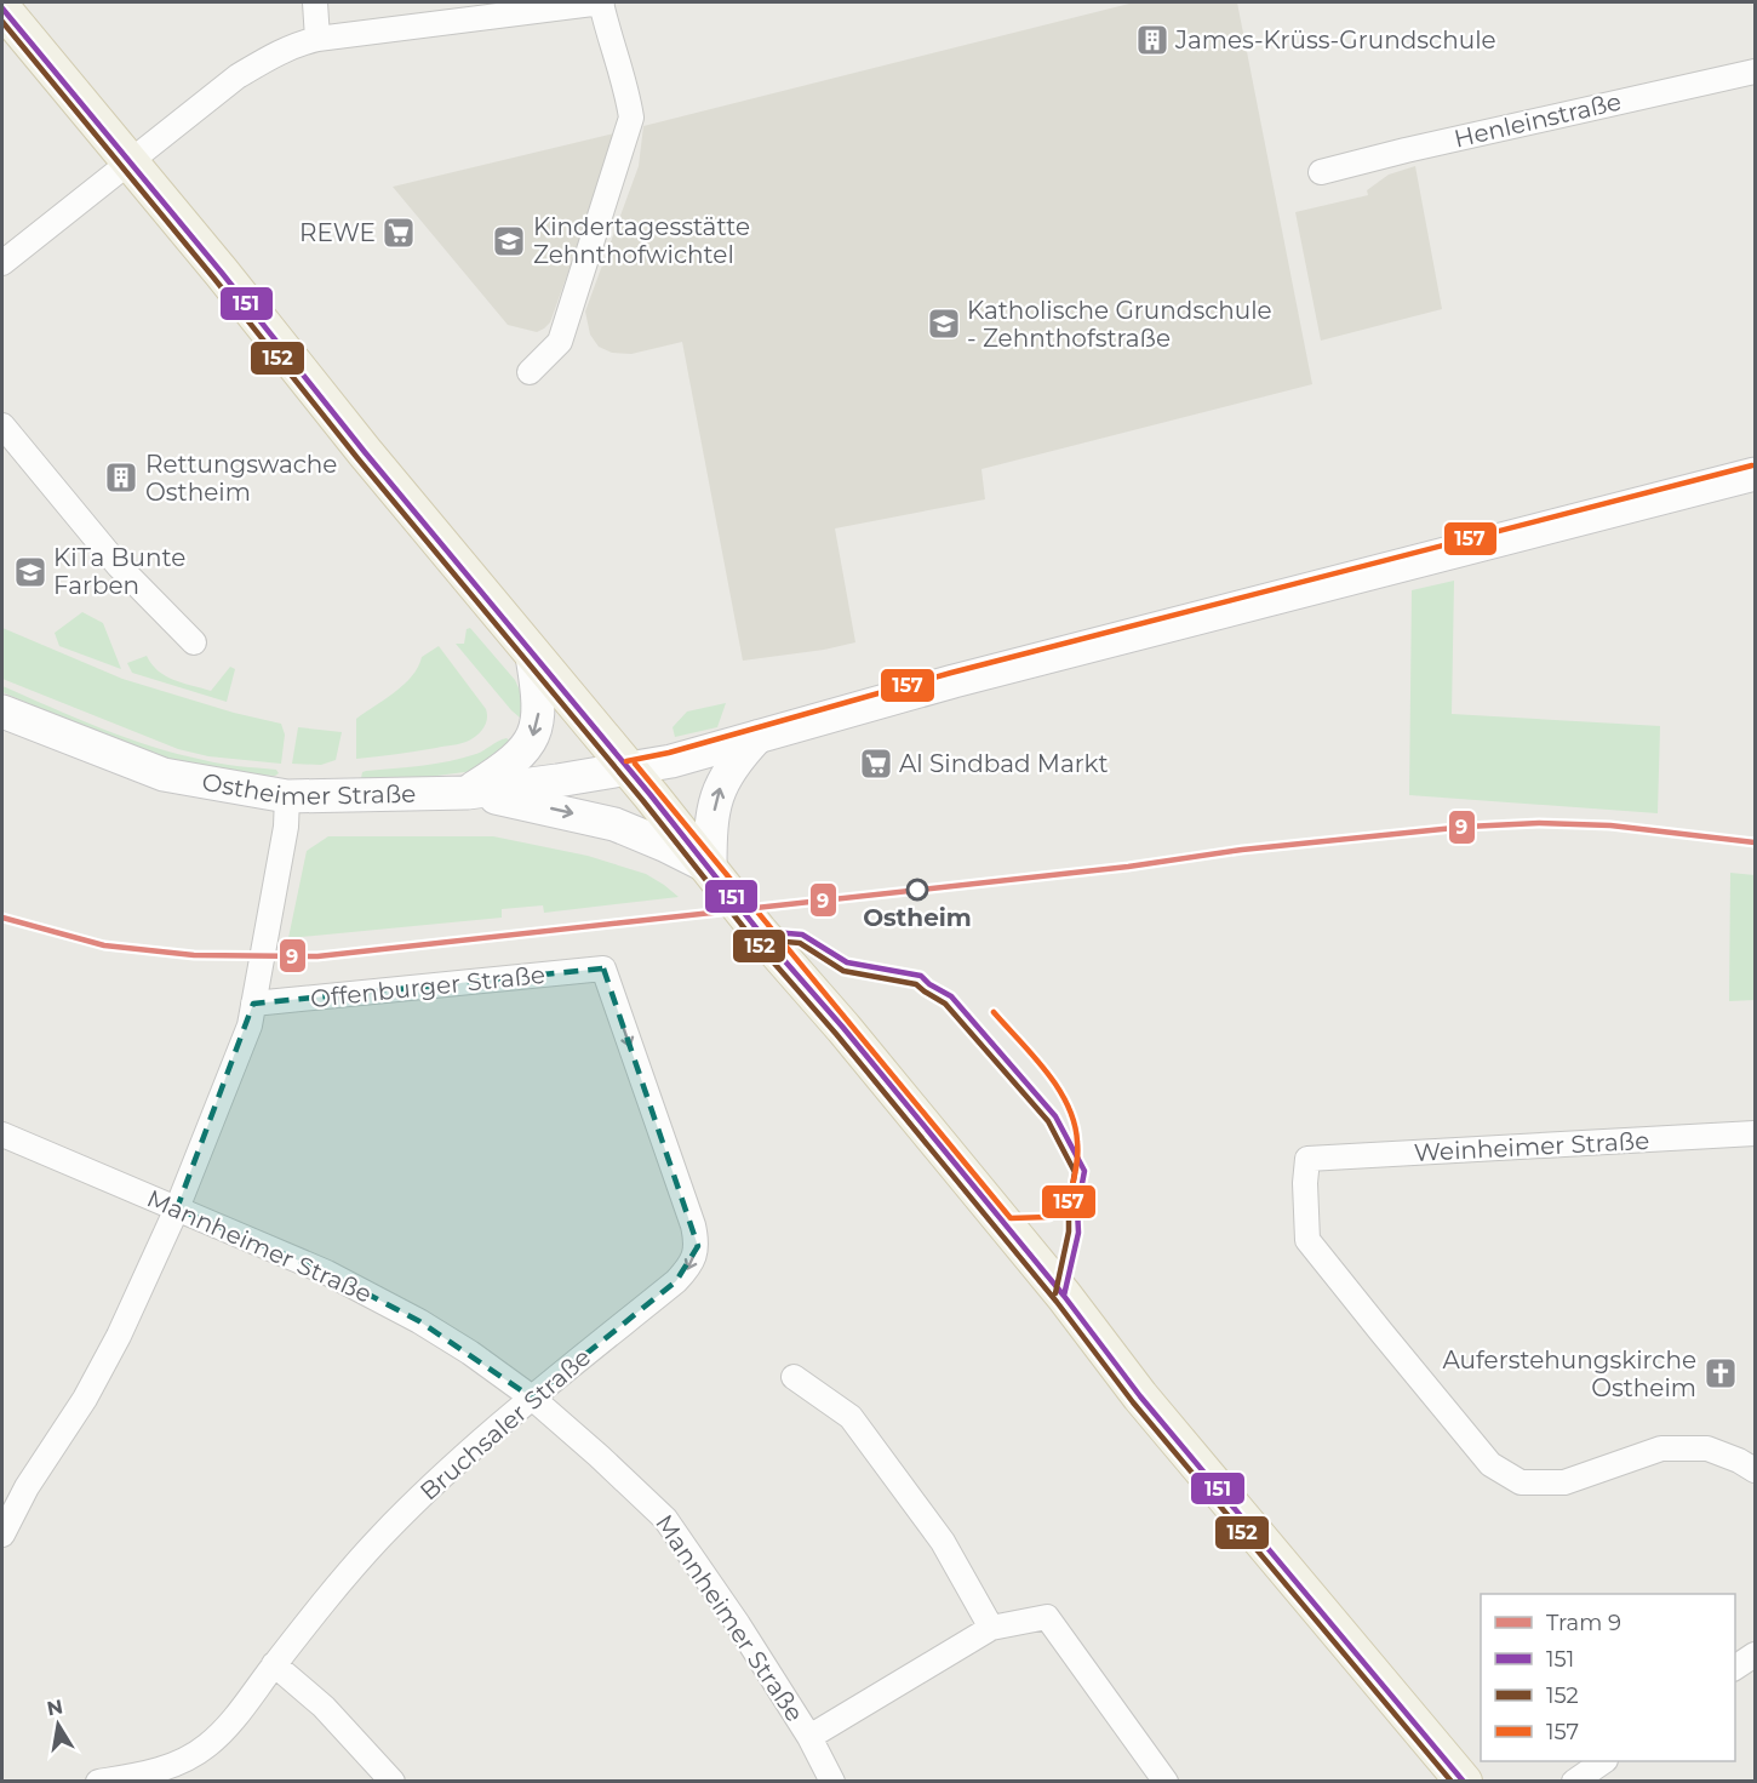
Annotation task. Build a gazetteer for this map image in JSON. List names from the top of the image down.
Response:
{
  "streets": {
    "main road": ["Ostheimer Straße"],
    "street": [
      "Henleinstraße",
      "Offenburger Straße",
      "Weinheimer Straße",
      "Mannheimer Straße",
      "Bruchsaler Straße"
    ]
  },
  "crossings": [
    ["Offenburger Straße", "Bruchsaler Straße"],
    ["Mannheimer Straße", "Bruchsaler Straße"]
  ],
  "one_way": ["Bruchsaler Straße"],
  "places": {
    "building": ["James-Krüss-Grundschule", "Rettungswache Ostheim"],
    "supermarket": ["REWE", "Al Sindbad Markt"],
    "school or university": ["Kindertagesstätte Zehnthofwichtel", "Katholische Grundschule - Zehnthofstraße", "KiTa Bunte Farben"],
    "other": ["Ostheim"],
    "church": ["Auferstehungskirche Ostheim"]
  },
  "lines": [
    "transit line 151",
    "transit line 152",
    "transit line 157",
    "tram line 9"
  ],
  "legend": [
    "Tram 9",
    "151",
    "152",
    "157"
  ],
  "north": "top"
}
